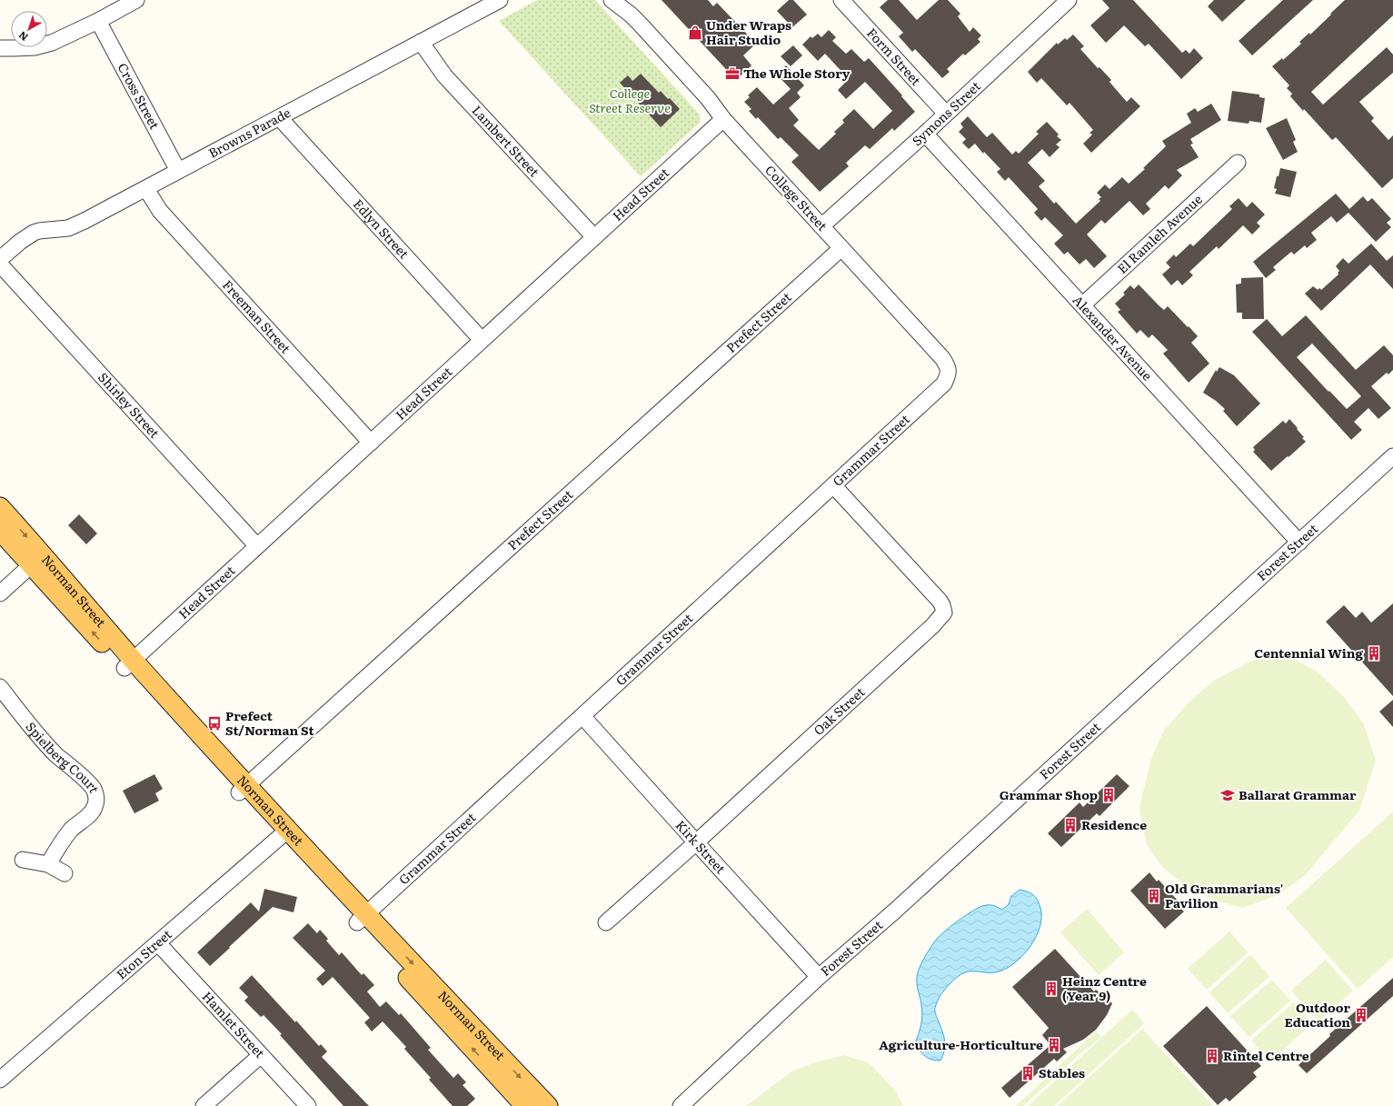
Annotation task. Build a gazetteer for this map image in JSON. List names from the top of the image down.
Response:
{
  "streets": {
    "main road": ["Norman Street"],
    "street": [
      "Form Street",
      "Cross Street",
      "Symons Street",
      "Browns Parade",
      "Lambert Street",
      "Head Street",
      "College Street",
      "Edlyn Street",
      "El Ramleh Avenue",
      "Freeman Street",
      "Prefect Street",
      "Alexander Avenue",
      "Shirley Street",
      "Grammar Street",
      "Forest Street",
      "Oak Street",
      "Spielberg Court",
      "Kirk Street",
      "Eton Street",
      "Hamlet Street"
    ]
  },
  "crossings": [
    ["Form Street", "Symons Street"],
    ["Cross Street", "Browns Parade"],
    ["Symons Street", "College Street"],
    ["Symons Street", "Alexander Avenue"],
    ["Browns Parade", "Lambert Street"],
    ["Browns Parade", "Edlyn Street"],
    ["Browns Parade", "Freeman Street"],
    ["Lambert Street", "Head Street"],
    ["Head Street", "College Street"],
    ["Head Street", "Edlyn Street"],
    ["Head Street", "Freeman Street"],
    ["Head Street", "Shirley Street"],
    ["Head Street", "Norman Street"],
    ["College Street", "Prefect Street"],
    ["College Street", "Grammar Street"],
    ["El Ramleh Avenue", "Alexander Avenue"],
    ["Prefect Street", "Norman Street"],
    ["Alexander Avenue", "Forest Street"],
    ["Grammar Street", "Norman Street"],
    ["Grammar Street", "Oak Street"],
    ["Grammar Street", "Kirk Street"],
    ["Forest Street", "Kirk Street"],
    ["Norman Street", "Eton Street"],
    ["Oak Street", "Kirk Street"],
    ["Eton Street", "Hamlet Street"]
  ],
  "parks": ["College Street Reserve"],
  "places": {
    "shop": ["Under Wraps Hair Studio"],
    "office": ["The Whole Story"],
    "building": [
      "Centennial Wing",
      "Grammar Shop",
      "Residence",
      "Old Grammarians' Pavilion",
      "Heinz Centre (Year 9)",
      "Outdoor Education",
      "Agriculture-Horticulture",
      "Rintel Centre",
      "Stables"
    ],
    "bus stop": ["Prefect St/Norman St"],
    "school or university": ["Ballarat Grammar"]
  },
  "north": "bottom left"
}
